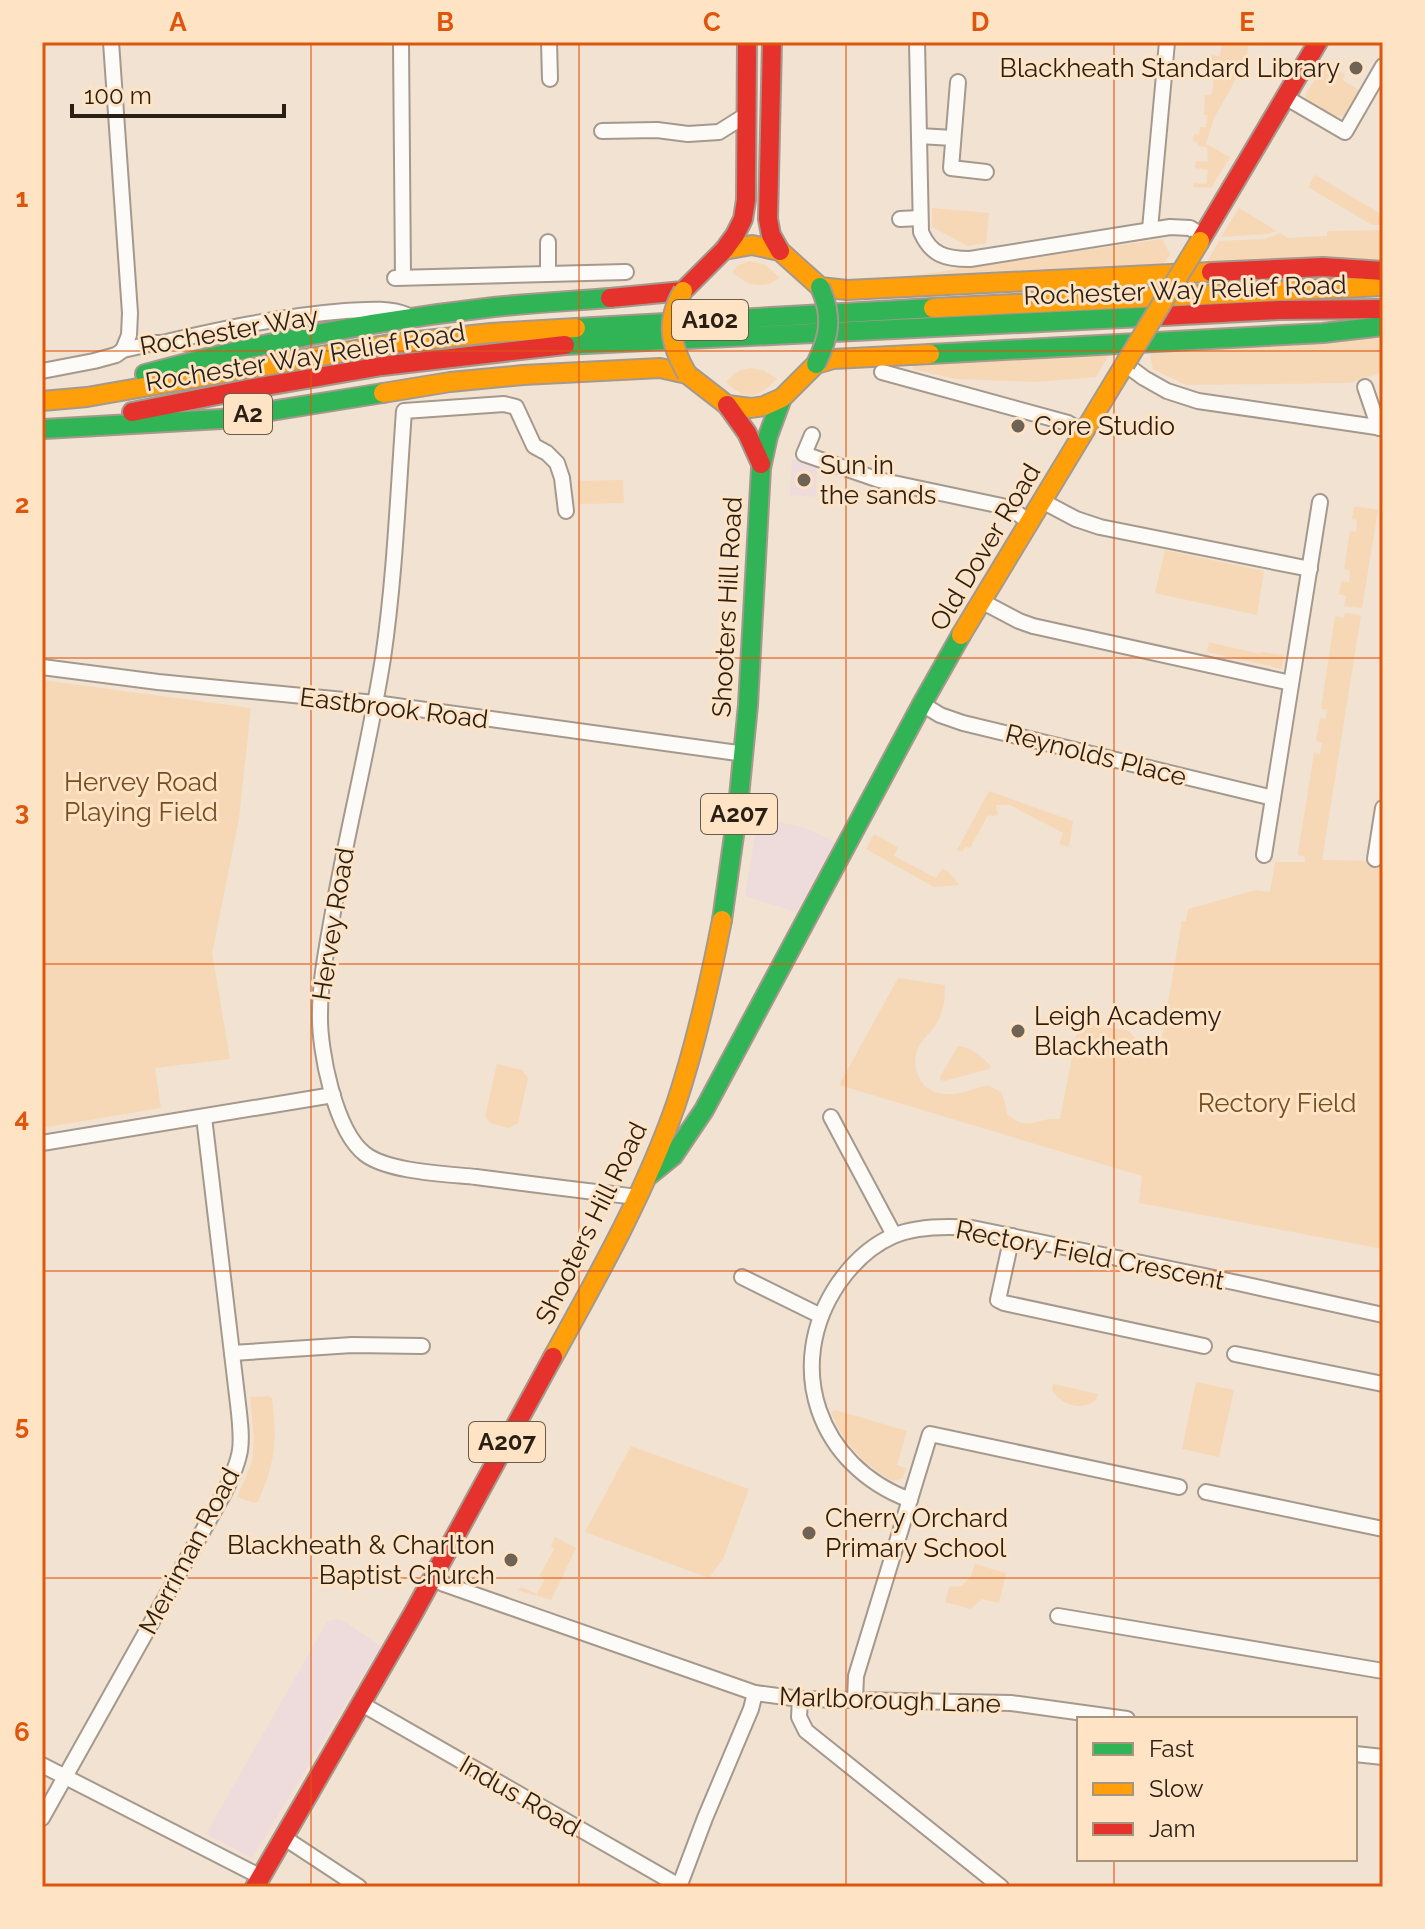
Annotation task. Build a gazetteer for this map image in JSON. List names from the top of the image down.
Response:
{
  "streets": {
    "main road": [
      "Rochester Way Relief Road",
      "A102",
      "A2",
      "Old Dover Road",
      "Shooters Hill Road",
      "A207"
    ],
    "street": [
      "Rochester Way",
      "Eastbrook Road",
      "Reynolds Place",
      "Hervey Road",
      "Rectory Field Crescent",
      "Merriman Road",
      "Marlborough Lane",
      "Indus Road"
    ]
  },
  "crossings": [
    ["Rochester Way Relief Road", "A2"],
    ["A2", "Shooters Hill Road"],
    ["Old Dover Road", "Shooters Hill Road"],
    ["Old Dover Road", "Reynolds Place"],
    ["Shooters Hill Road", "Eastbrook Road"],
    ["Shooters Hill Road", "Hervey Road"],
    ["Shooters Hill Road", "Marlborough Lane"],
    ["Shooters Hill Road", "Indus Road"],
    ["Eastbrook Road", "Hervey Road"]
  ],
  "parks": ["Hervey Road Playing Field", "Rectory Field"],
  "places": [
    "Blackheath Standard Library",
    "Core Studio",
    "Sun in the sands",
    "Leigh Academy Blackheath",
    "Cherry Orchard Primary School",
    "Blackheath & Charlton Baptist Church"
  ],
  "legend": ["Fast", "Slow", "Jam"],
  "scale_bar": "100 m",
  "grid": {
    "columns": [
      "A",
      "B",
      "C",
      "D",
      "E"
    ],
    "rows": [
      "1",
      "2",
      "3",
      "4",
      "5",
      "6"
    ]
  }
}
